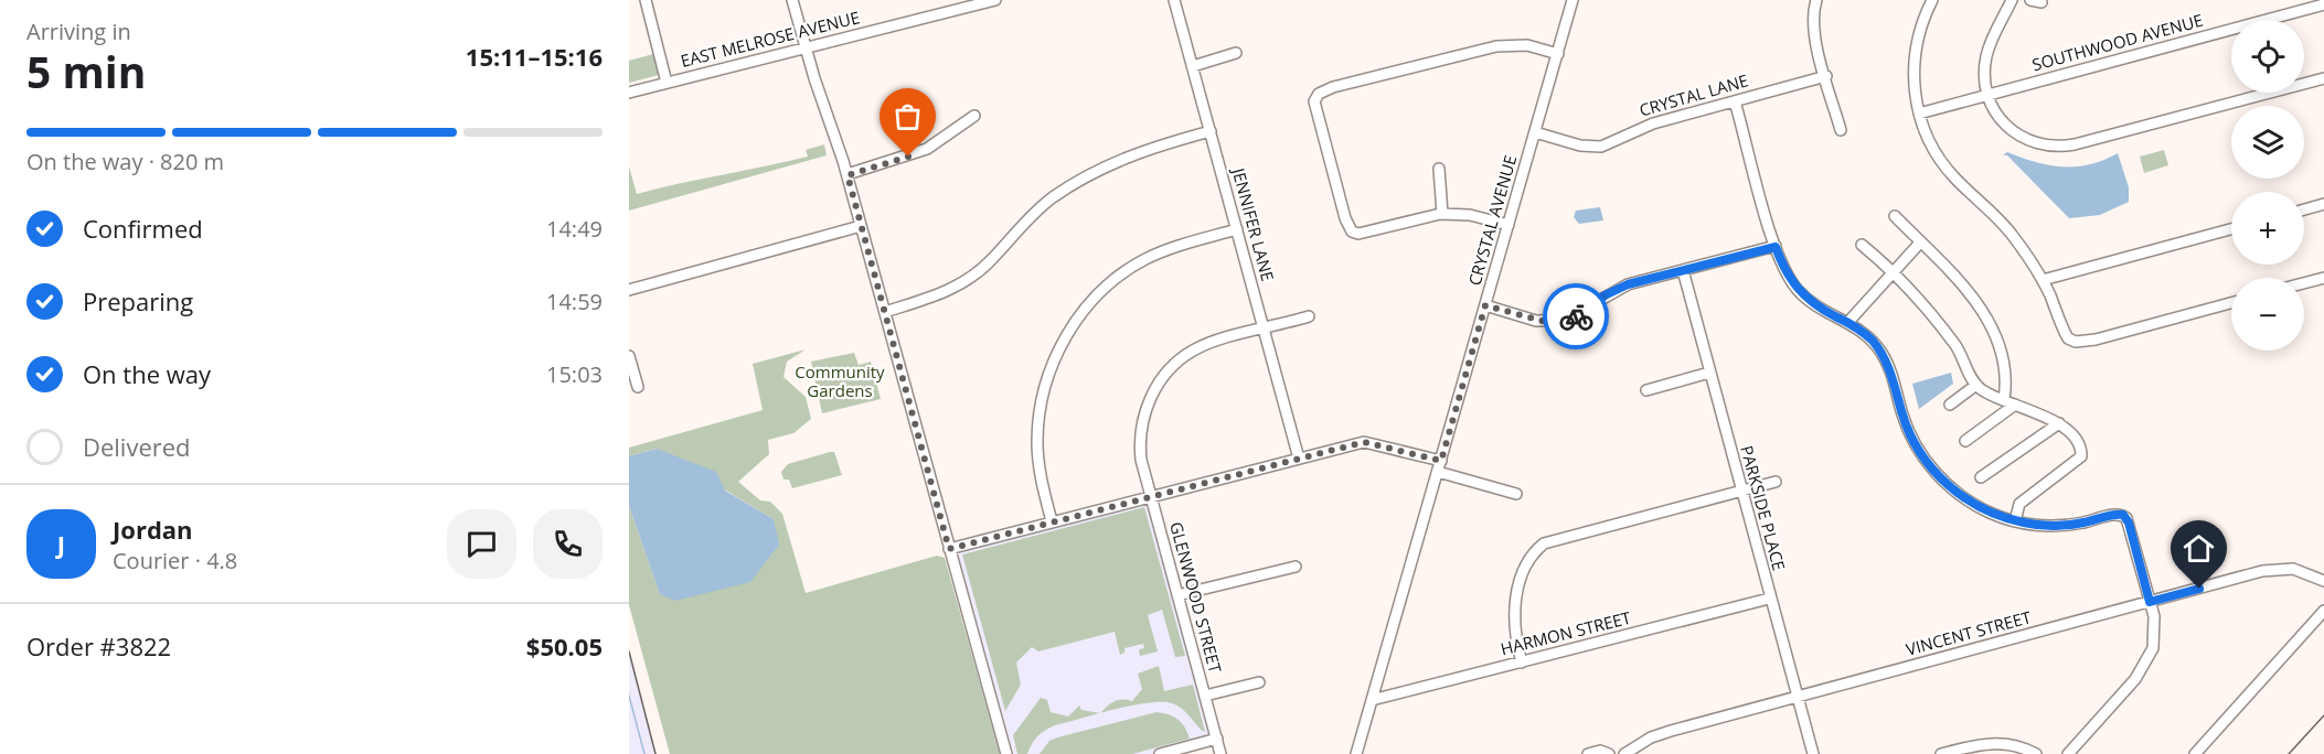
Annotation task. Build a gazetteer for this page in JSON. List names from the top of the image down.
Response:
{
  "streets": {
    "street": [
      "EAST MELROSE AVENUE",
      "SOUTHWOOD AVENUE",
      "CRYSTAL LANE",
      "CRYSTAL AVENUE",
      "JENNIFER LANE",
      "PARKSIDE PLACE",
      "GLENWOOD STREET",
      "HARMON STREET",
      "VINCENT STREET"
    ]
  },
  "crossings": [
    ["CRYSTAL LANE", "CRYSTAL AVENUE"],
    ["CRYSTAL AVENUE", "HARMON STREET"],
    ["JENNIFER LANE", "GLENWOOD STREET"],
    ["PARKSIDE PLACE", "HARMON STREET"],
    ["PARKSIDE PLACE", "VINCENT STREET"]
  ],
  "parks": ["Community Gardens"],
  "page": {
    "heading": ["5 min", "Arriving in", "15:11–15:16"],
    "panel": [
      "Jordan",
      "Courier · 4.8",
      "Order #3822",
      "$50.05"
    ],
    "map_buttons": ["+", "−"],
    "bar": "On the way · 820 m",
    "list": [
      ["Confirmed", "14:49"],
      ["Preparing", "14:59"],
      ["On the way", "15:03"],
      "Delivered"
    ],
    "round": "J"
  }
}
